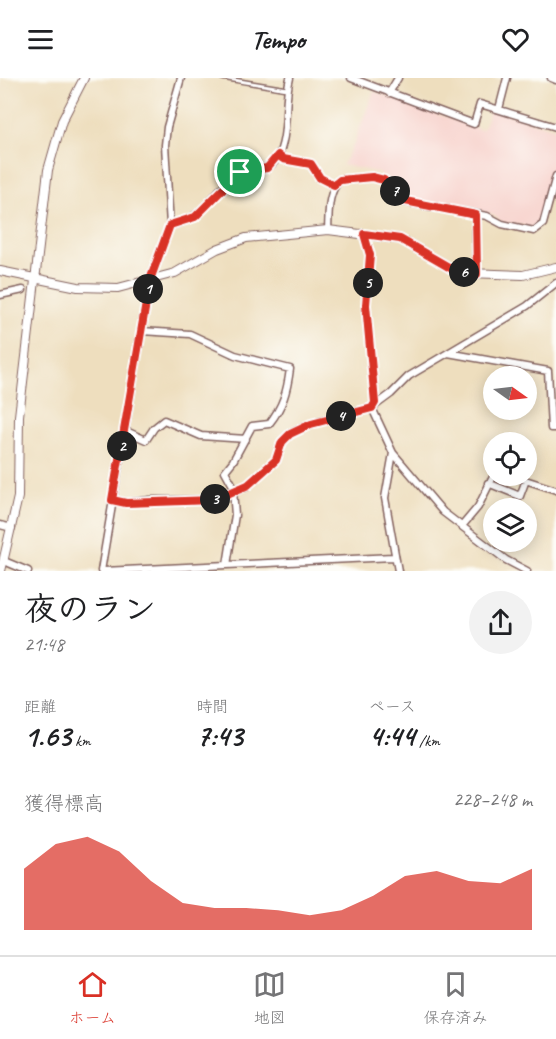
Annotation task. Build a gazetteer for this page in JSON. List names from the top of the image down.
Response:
{
  "north": "right",
  "page": {
    "header": "Tempo",
    "pins": [
      "7",
      "6",
      "5",
      "1",
      "4",
      "2",
      "3"
    ],
    "heading": ["夜のラン", "21:48"],
    "stats": [
      ["距離", "1.63 km"],
      ["時間", "7:43"],
      ["ペース", "4:44 /km"]
    ],
    "chart": ["獲得標高", "228–248 m"],
    "tabs": ["ホーム", "地図", "保存済み"]
  }
}
